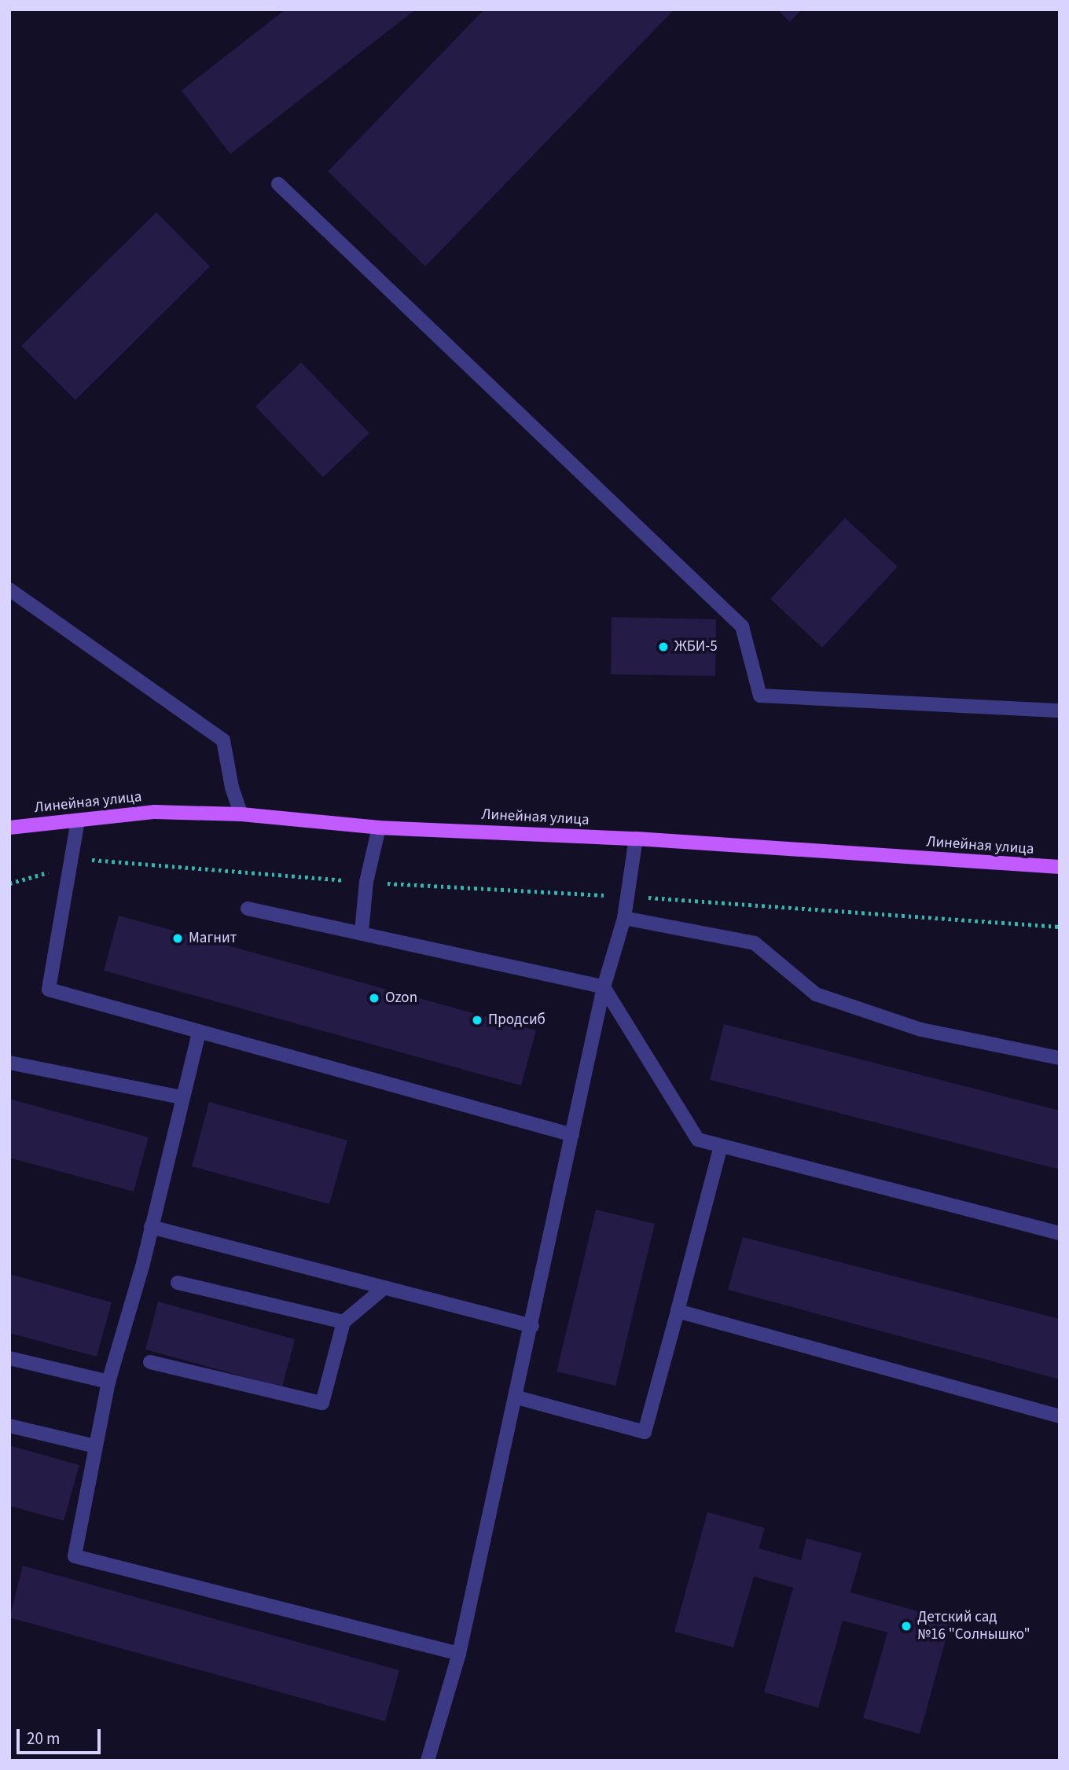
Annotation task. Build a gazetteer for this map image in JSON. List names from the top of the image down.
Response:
{
  "streets": {
    "main road": ["Линейная улица"]
  },
  "places": [
    "ЖБИ-5",
    "Магнит",
    "Ozon",
    "Продсиб",
    "Детский сад №16 \"Солнышко\""
  ],
  "scale_bar": "20 m"
}
